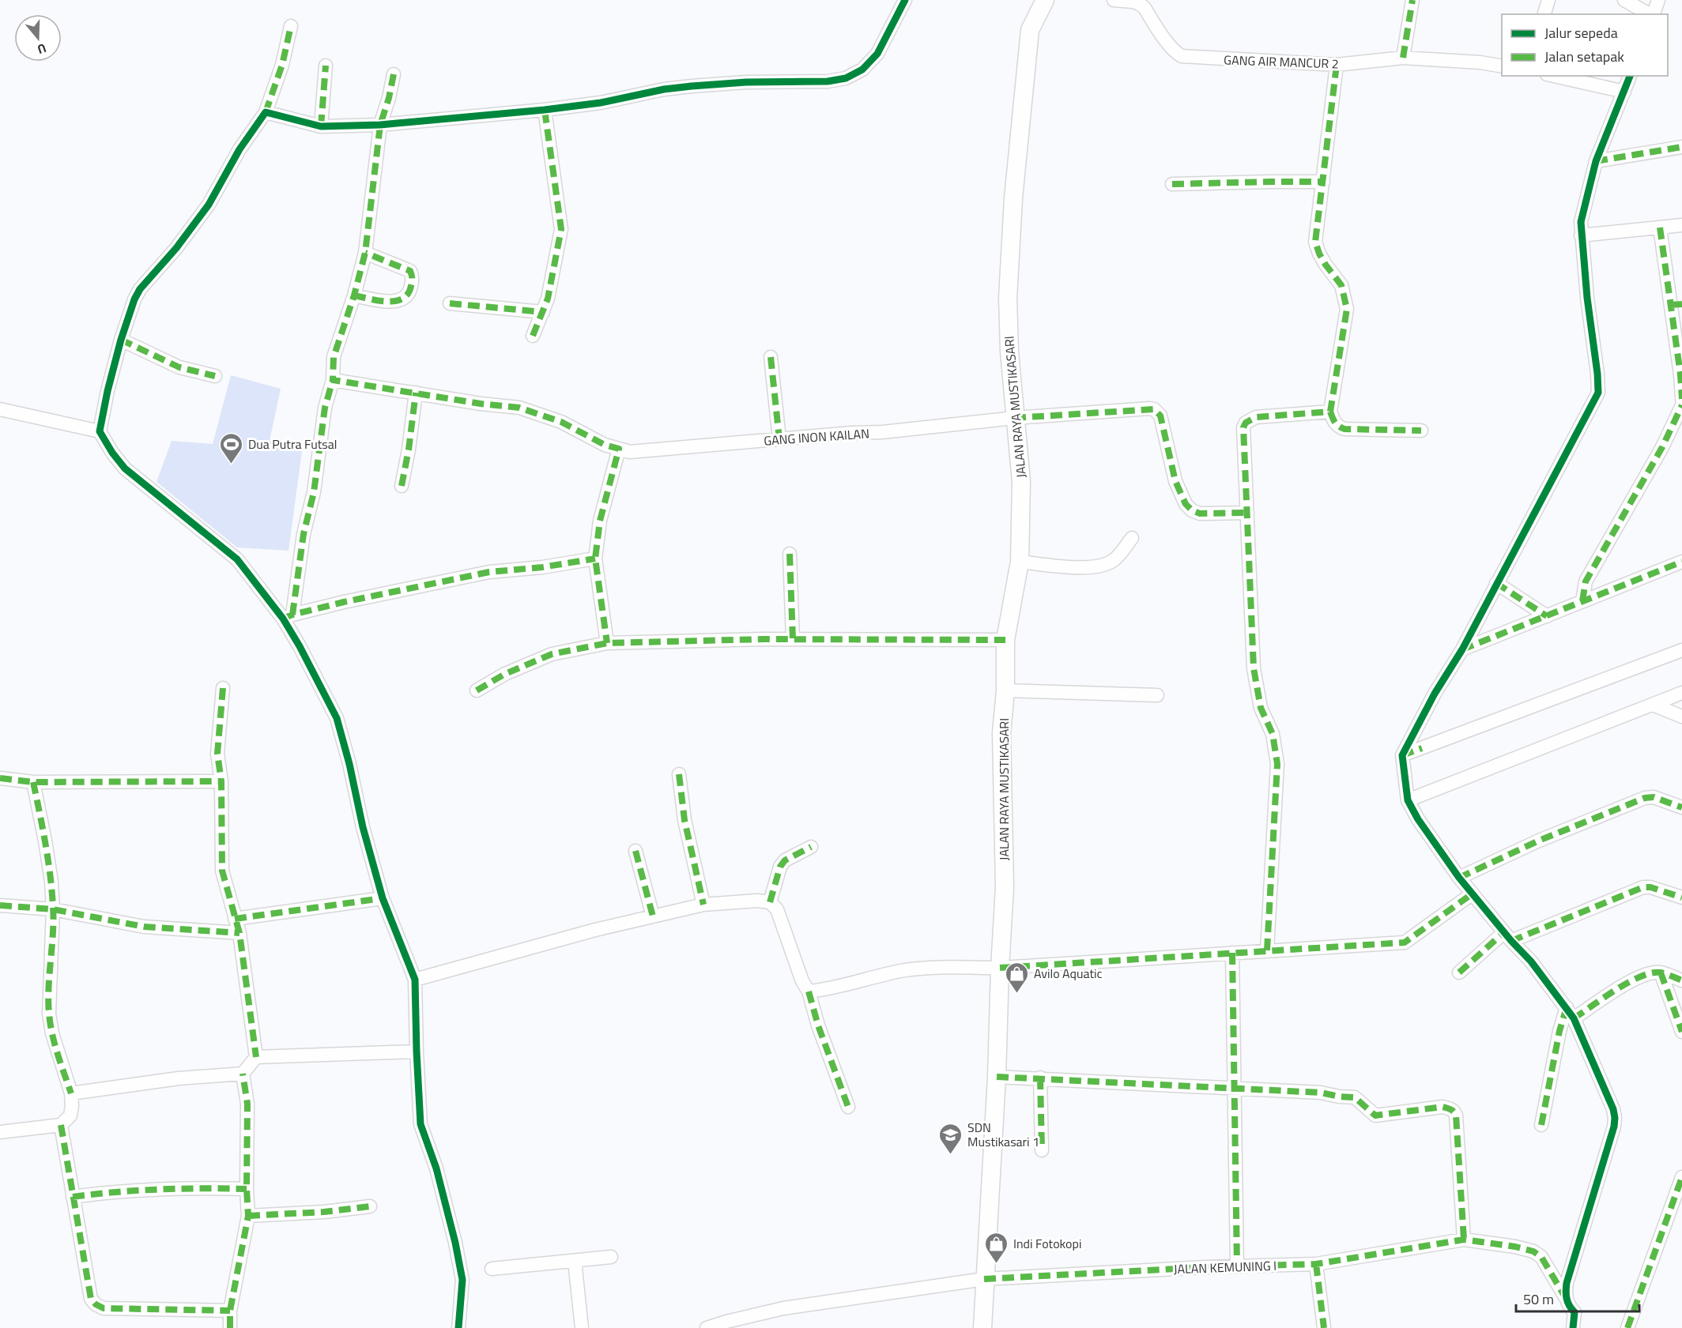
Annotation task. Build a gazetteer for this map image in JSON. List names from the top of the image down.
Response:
{
  "streets": {
    "main road": ["JALAN RAYA MUSTIKASARI"],
    "street": ["GANG AIR MANCUR 2", "GANG INON KAILAN", "JALAN KEMUNING I"]
  },
  "crossings": [
    ["JALAN RAYA MUSTIKASARI", "GANG INON KAILAN"],
    ["JALAN RAYA MUSTIKASARI", "JALAN KEMUNING I"]
  ],
  "places": {
    "sports": ["Dua Putra Futsal"],
    "shop": ["Avilo Aquatic", "Indi Fotokopi"],
    "school or university": ["SDN Mustikasari 1"]
  },
  "legend": ["Jalur sepeda", "Jalan setapak"],
  "scale_bar": "50 m",
  "north": "bottom"
}
